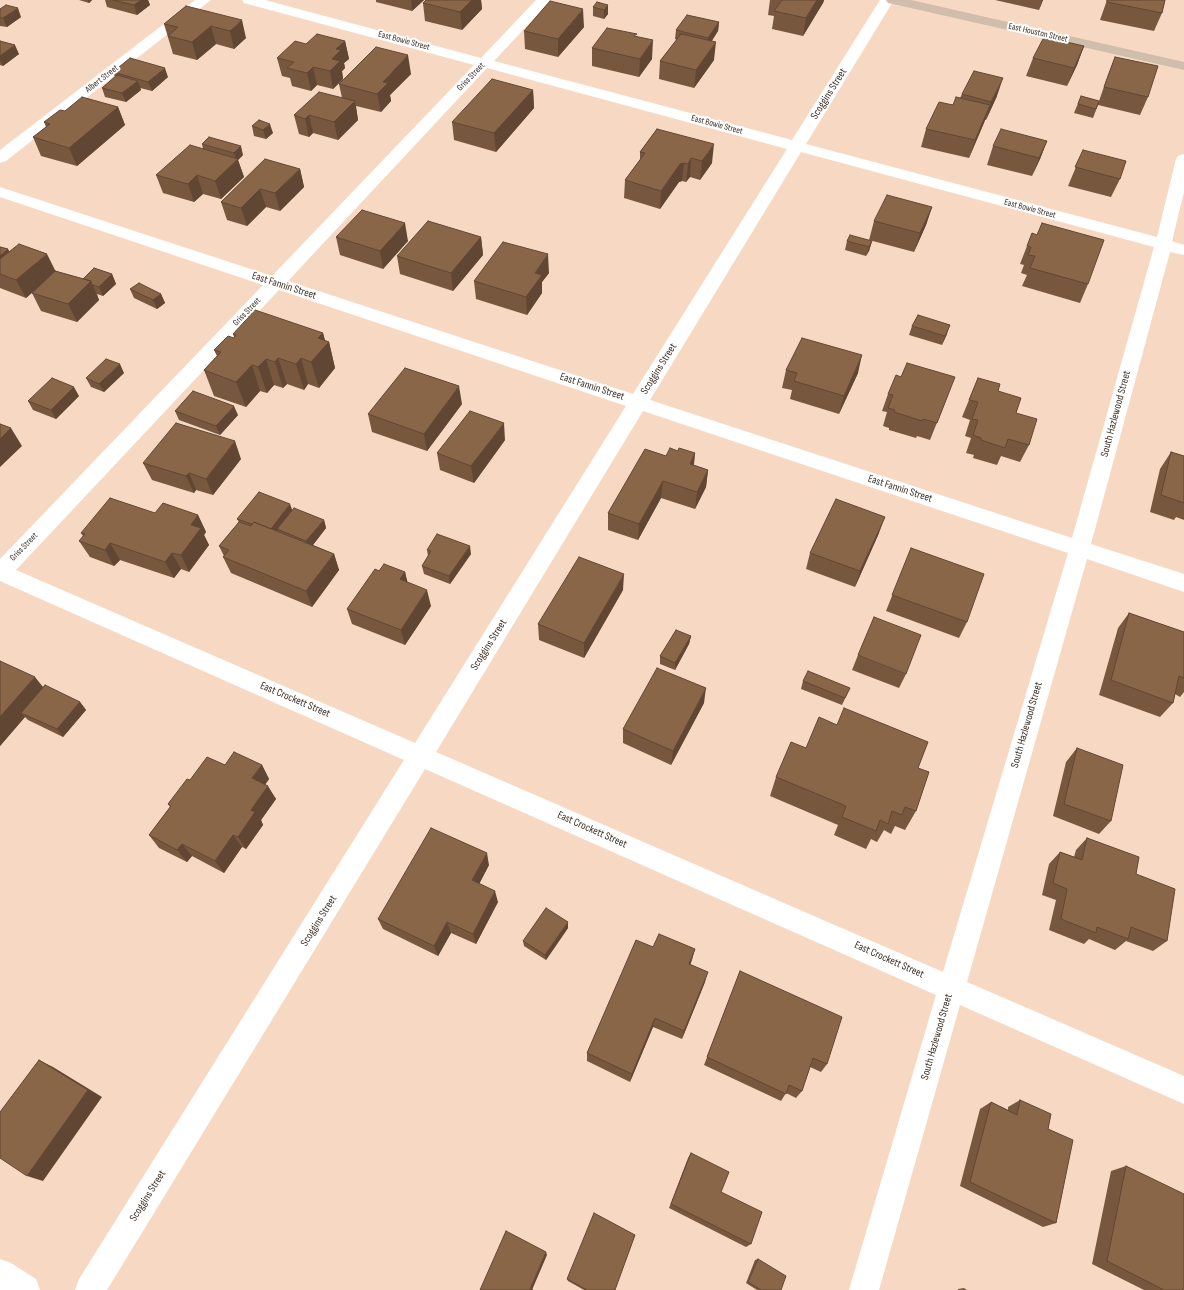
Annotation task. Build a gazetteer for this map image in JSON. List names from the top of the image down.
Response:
{
  "streets": {
    "main road": ["East Houston Street"],
    "street": [
      "East Bowie Street",
      "Griss Street",
      "Albert Street",
      "Scoggins Street",
      "East Fannin Street",
      "South Hazlewood Street",
      "East Crockett Street"
    ]
  },
  "crossings": [
    ["East Bowie Street", "Griss Street"],
    ["East Bowie Street", "Scoggins Street"],
    ["East Bowie Street", "South Hazlewood Street"],
    ["Griss Street", "East Fannin Street"],
    ["Griss Street", "East Crockett Street"],
    ["Scoggins Street", "East Fannin Street"],
    ["Scoggins Street", "East Crockett Street"],
    ["East Fannin Street", "South Hazlewood Street"],
    ["South Hazlewood Street", "East Crockett Street"]
  ]
}
